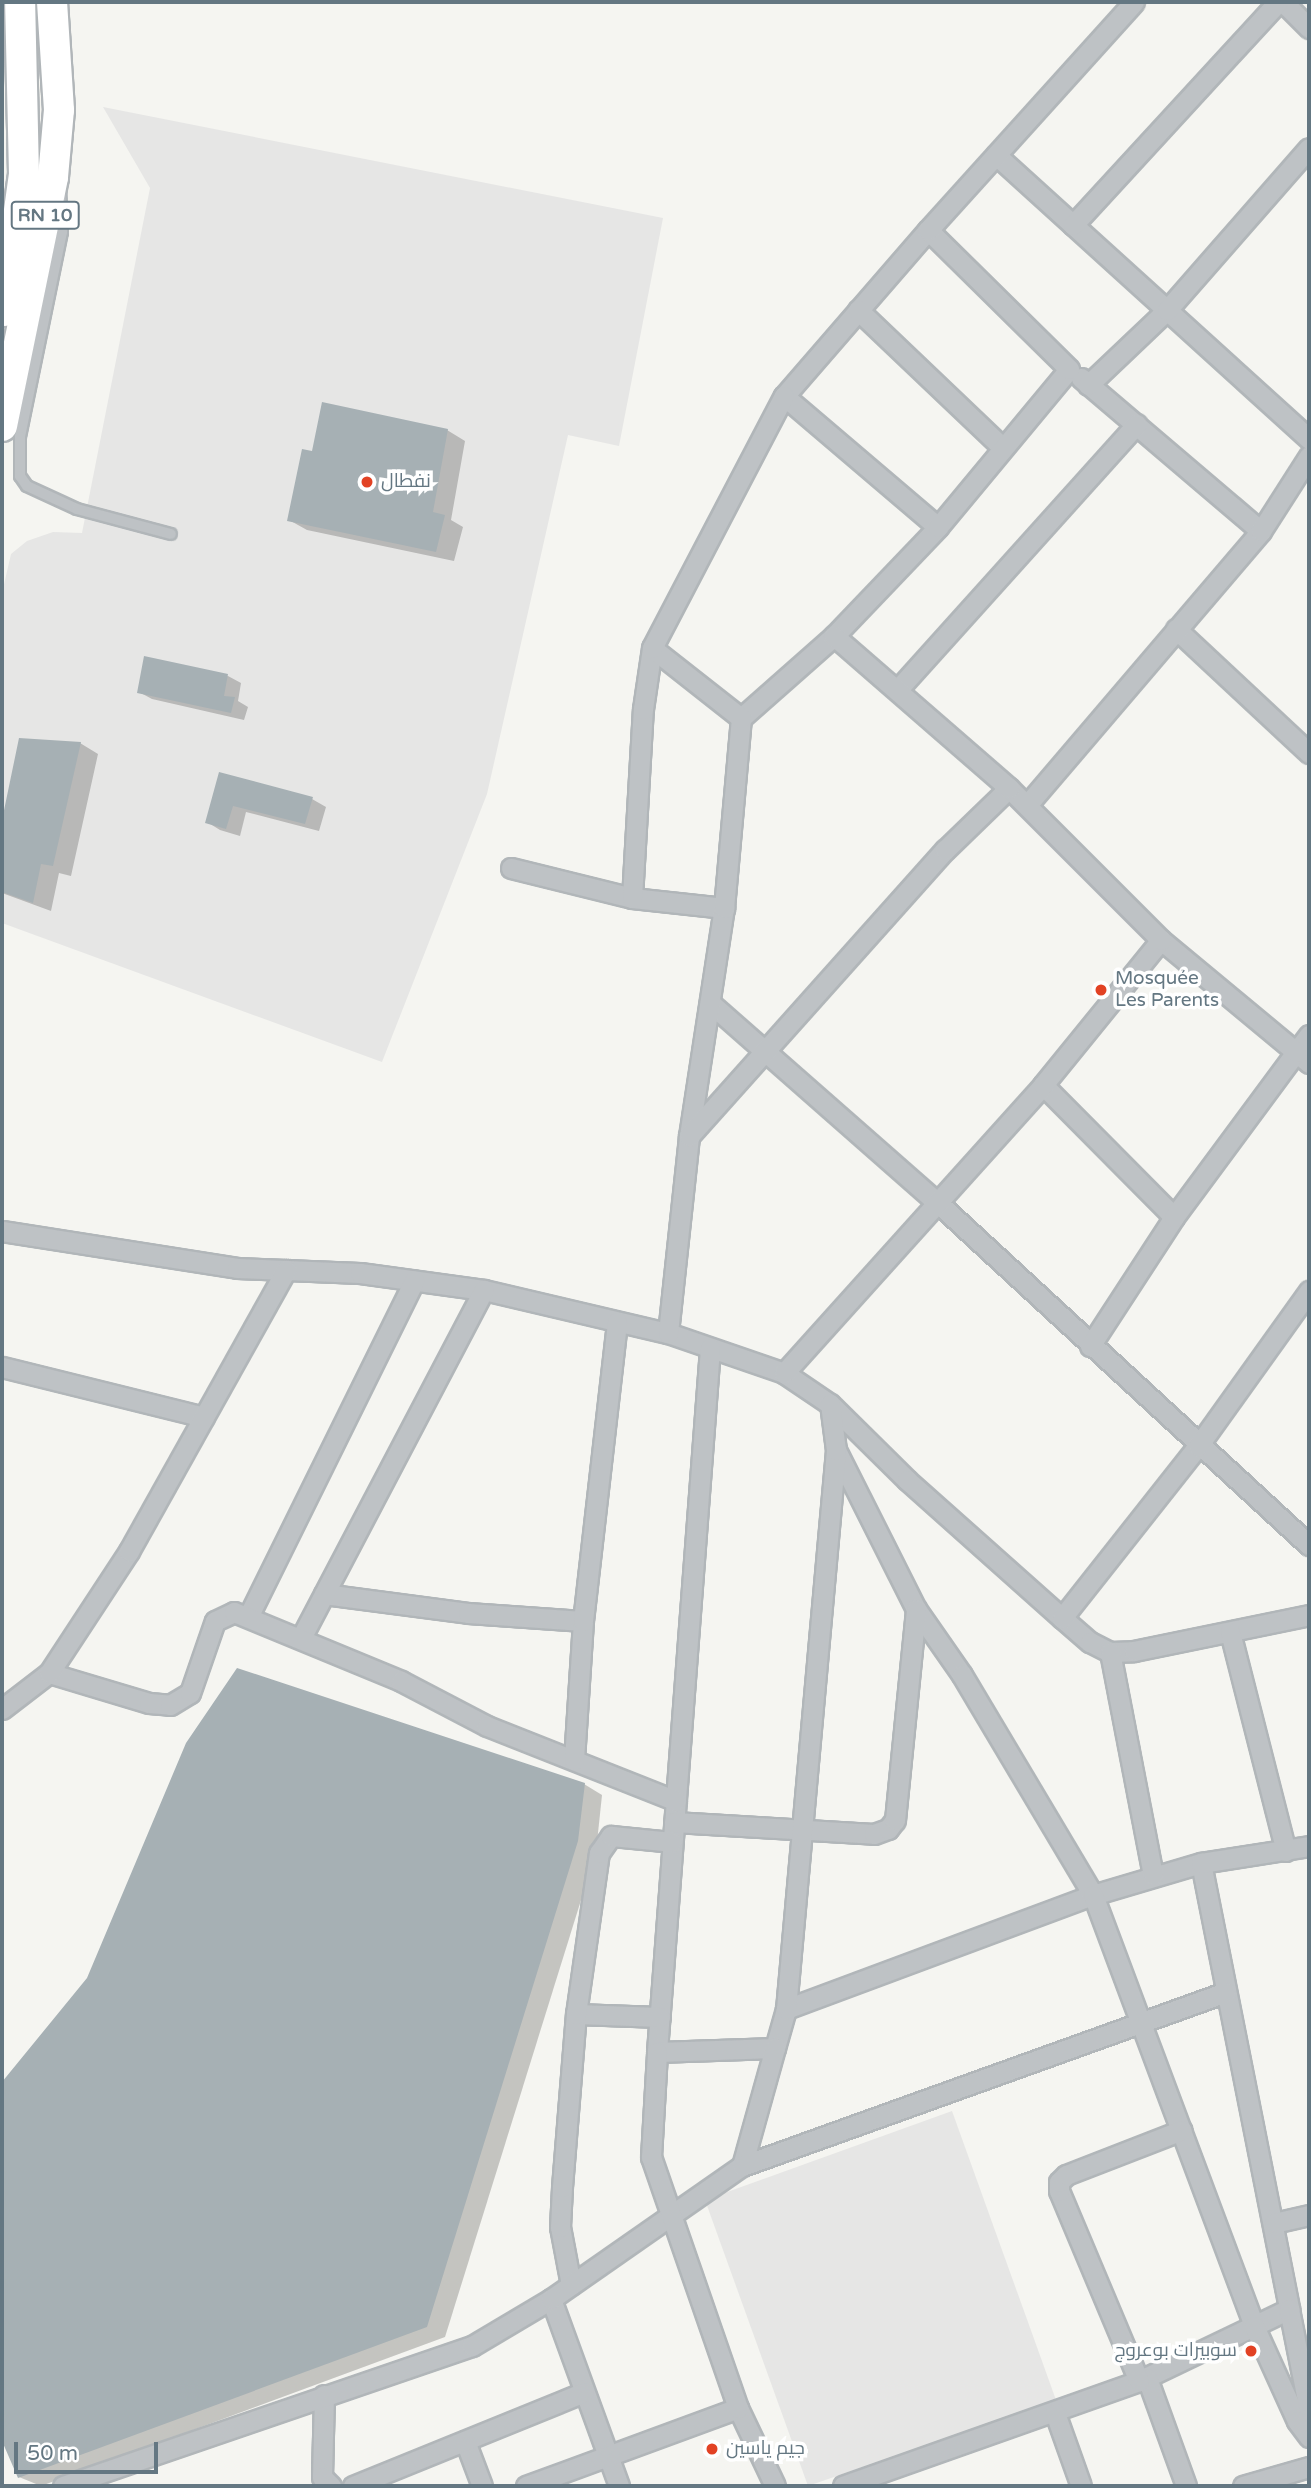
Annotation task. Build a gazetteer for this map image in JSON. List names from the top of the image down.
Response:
{
  "streets": {
    "main road": ["RN 10"]
  },
  "places": [
    "نفطال",
    "Mosquée Les Parents",
    "سوبيرات بوعروج",
    "جيم ياسين"
  ],
  "scale_bar": "50 m"
}
